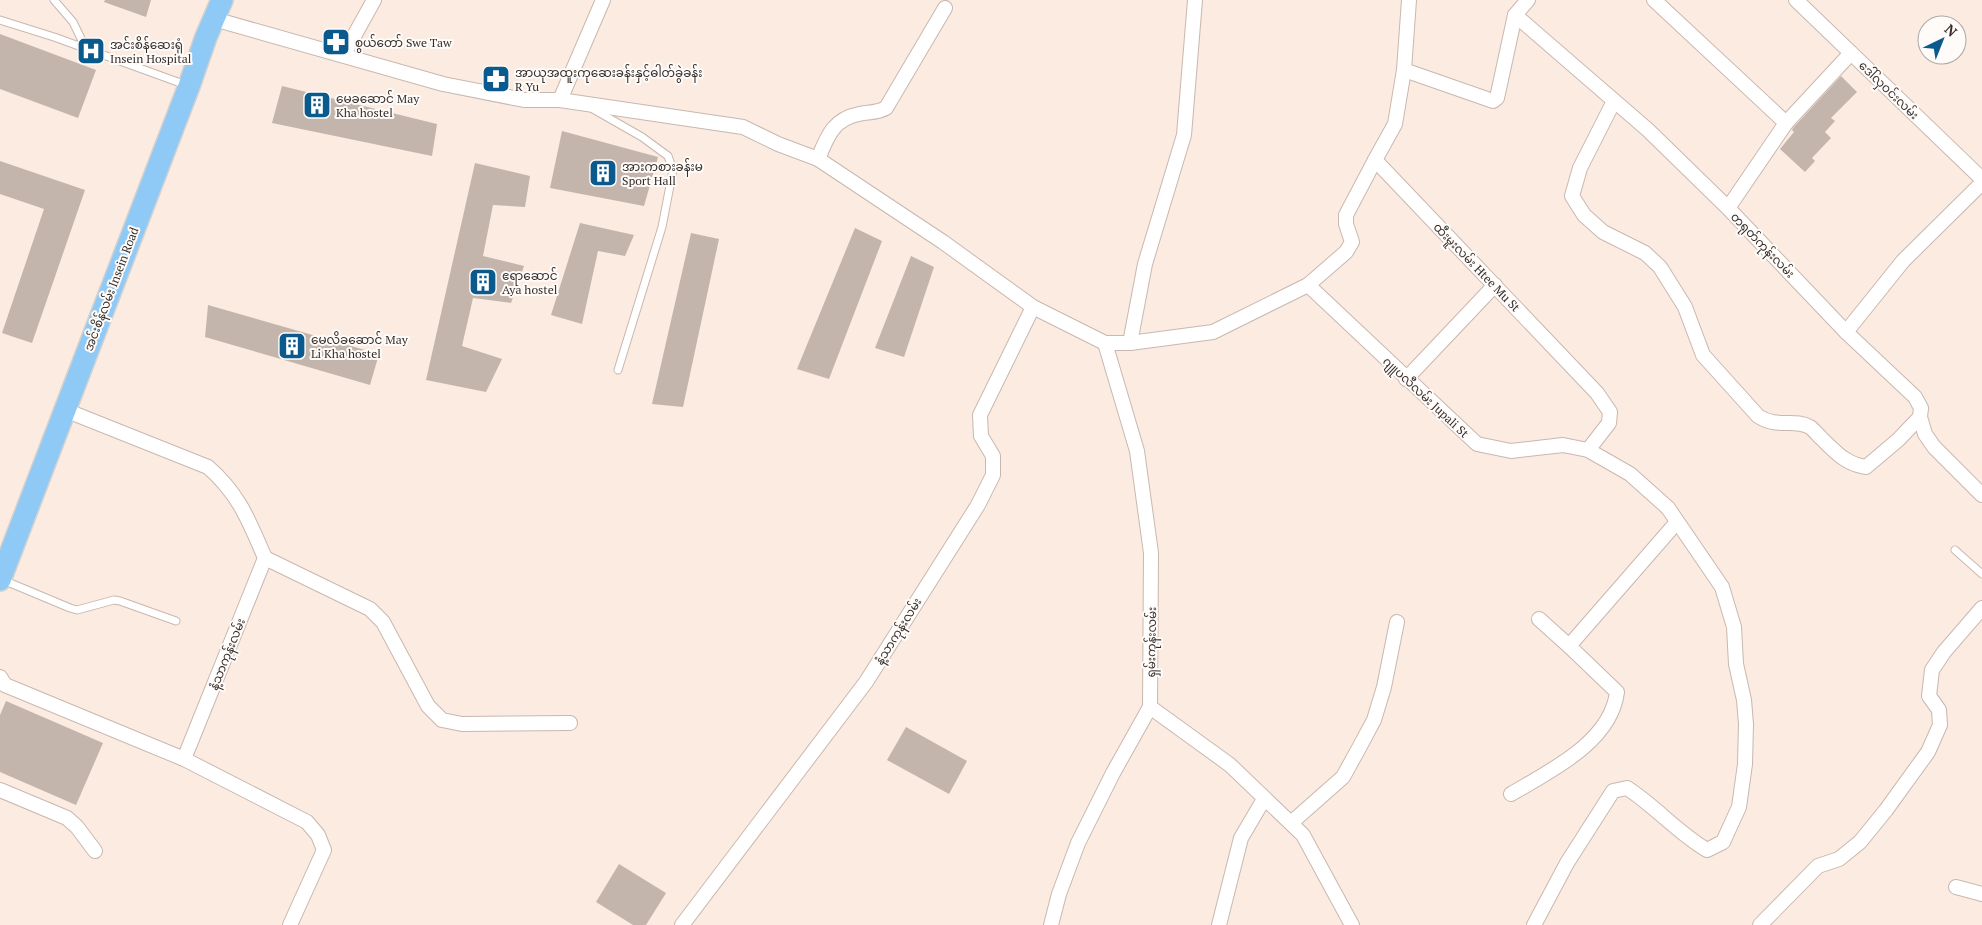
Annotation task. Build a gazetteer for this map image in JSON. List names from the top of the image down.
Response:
{
  "streets": {
    "main road": ["အင်းစိန်လမ်း Insein Road"],
    "street": [
      "ဒေါ်လှဝင်းလမ်း",
      "တရုတ်ကုန်းလမ်း",
      "ထီးမူးလမ်း Htee Mu St",
      "ဂျူပလီလမ်း Jupali St",
      "နံ့သာကုန်းလမ်း",
      "ရှမ်းကုန်းလမ်း"
    ]
  },
  "crossings": [
    ["ထီးမူးလမ်း Htee Mu St", "ဂျူပလီလမ်း Jupali St"]
  ],
  "places": {
    "pharmacy": ["စွယ်တော် Swe Taw", "အာယုအထူးကုဆေးခန်းနှင့်ဓါတ်ခွဲခန်း R Yu"],
    "hospital": ["အင်းစိန်ဆေးရုံ Insein Hospital"],
    "building": [
      "မေခဆောင် May Kha hostel",
      "အားကစားခန်းမ Sport Hall",
      "ဧရာဆောင် Aya hostel",
      "မေလိခဆောင် May Li Kha hostel"
    ]
  },
  "north": "top right"
}
